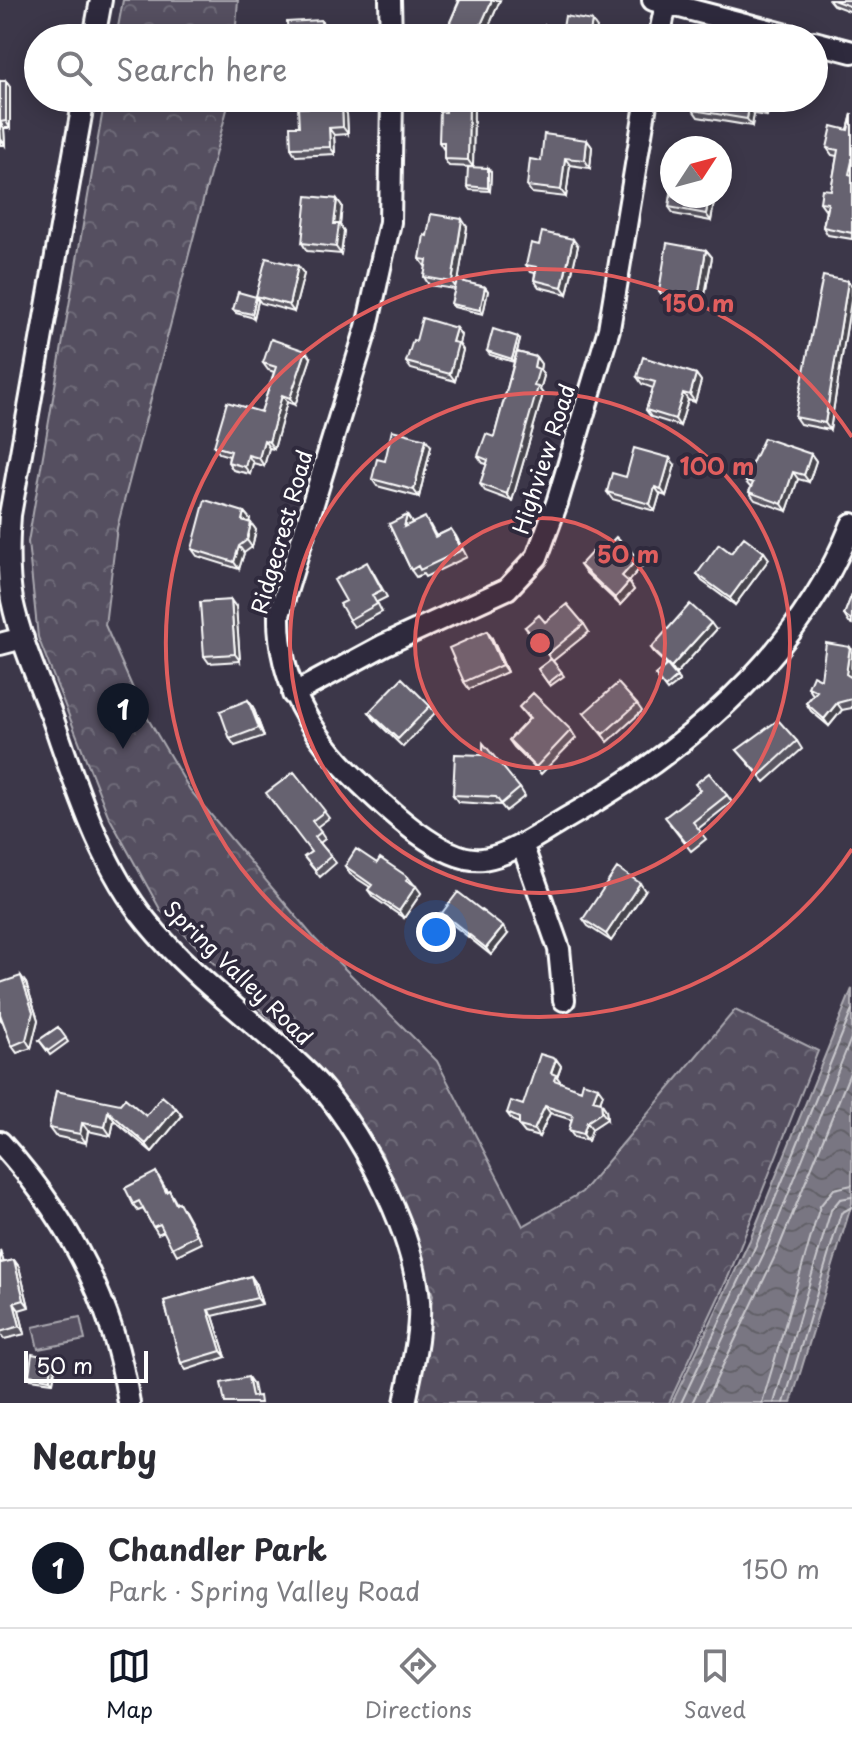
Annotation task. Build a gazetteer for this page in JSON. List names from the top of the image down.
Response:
{
  "streets": {
    "street": ["Highview Road", "Ridgecrest Road", "Spring Valley Road"]
  },
  "crossings": [
    ["Highview Road", "Ridgecrest Road"]
  ],
  "scale_bar": "50 m",
  "north": "top right",
  "page": {
    "search": "Search here",
    "pins": "1",
    "scale": "50 m",
    "heading": "Nearby",
    "list": [
      {
        "mark": "1",
        "name": "Chandler Park",
        "note": "Park · Spring Valley Road",
        "value": "150 m"
      }
    ],
    "nav": ["Map", "Directions", "Saved"]
  },
  "rings": ["150 m", "100 m", "50 m"]
}
